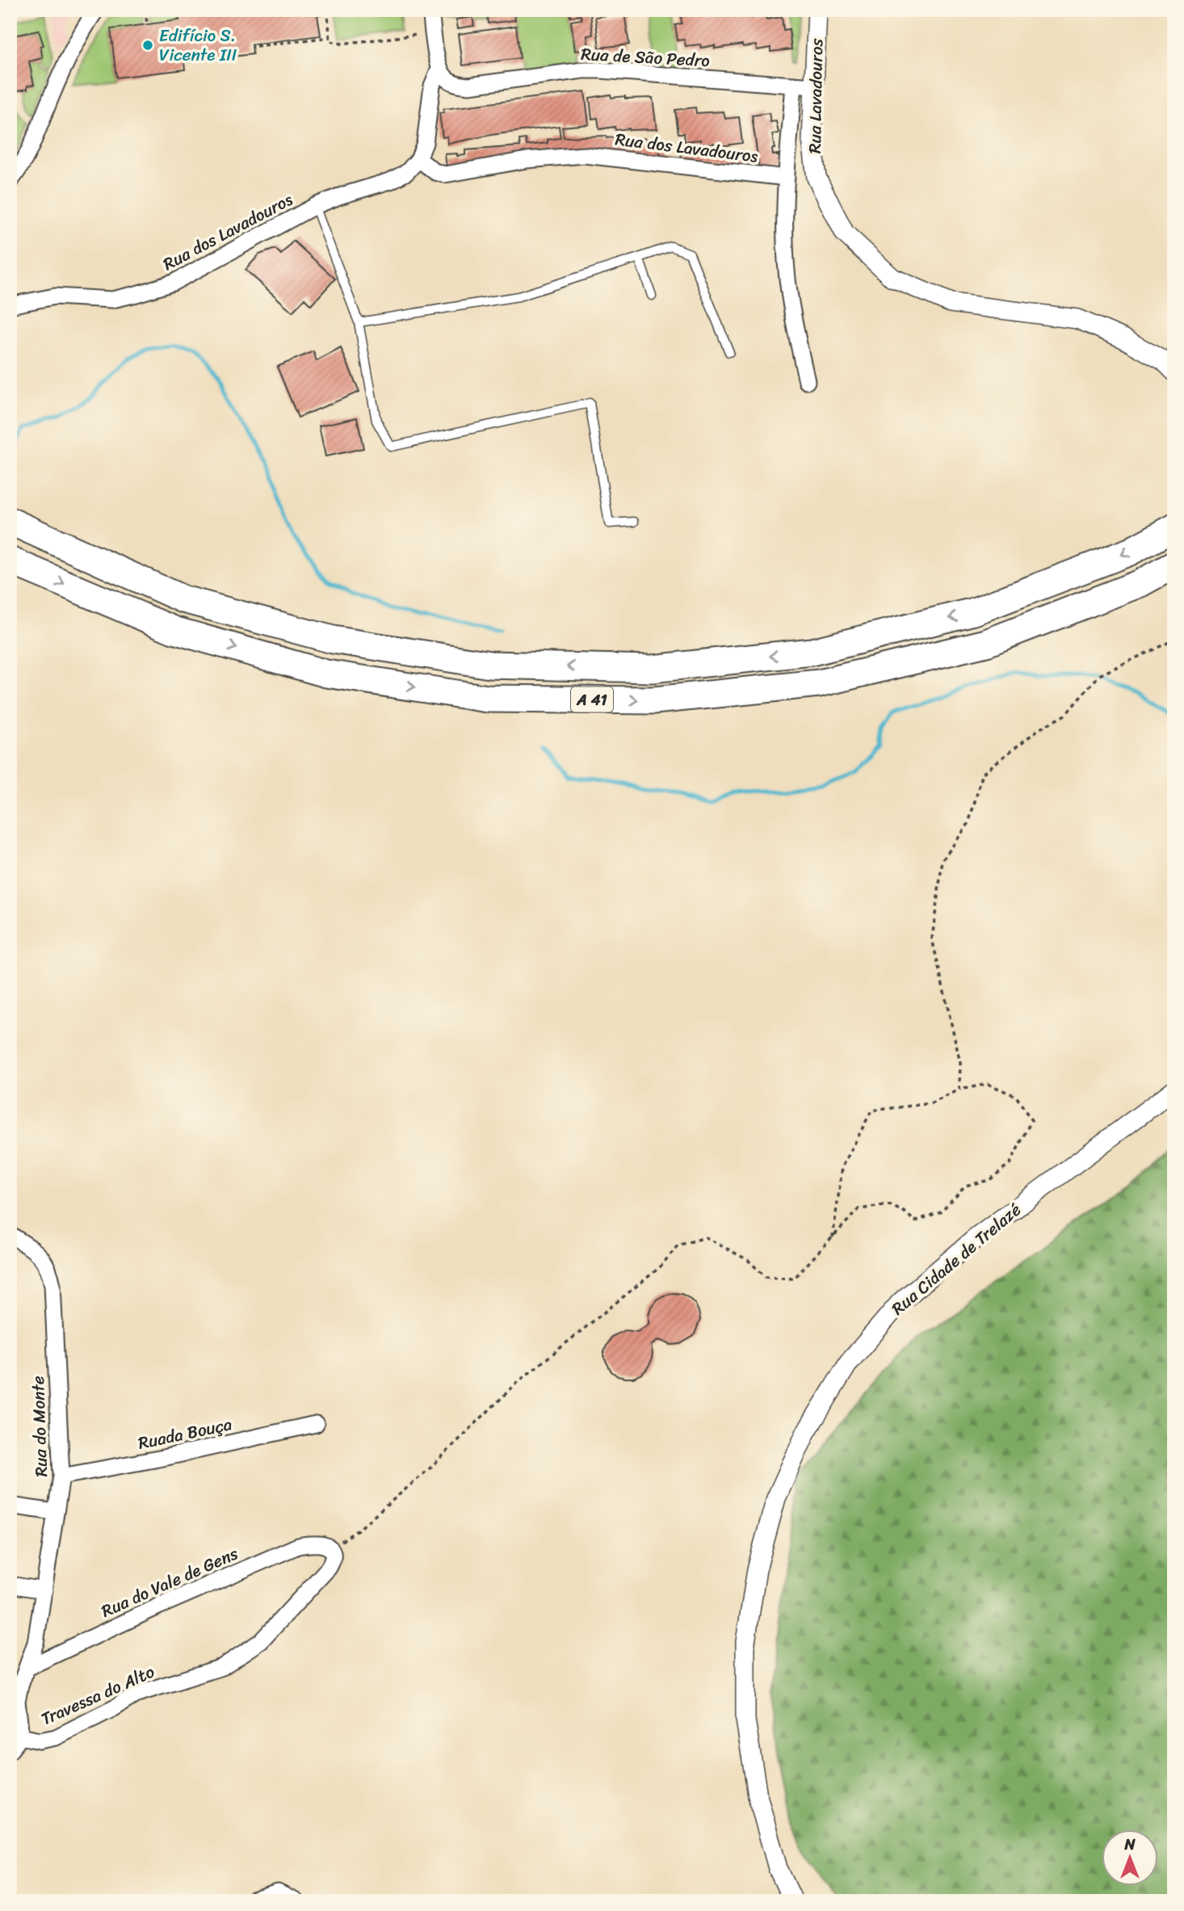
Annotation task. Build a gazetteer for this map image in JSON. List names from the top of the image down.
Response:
{
  "streets": {
    "highway": ["A 41"],
    "street": [
      "Rua de São Pedro",
      "Rua Lavadouros",
      "Rua dos Lavadouros",
      "Rua Cidade de Trelazé",
      "Rua do Monte",
      "Ruada Bouça",
      "Rua do Vale de Gens",
      "Travessa do Alto"
    ]
  },
  "crossings": [
    ["Rua de São Pedro", "Rua Lavadouros"],
    ["Rua do Monte", "Ruada Bouça"],
    ["Rua do Monte", "Rua do Vale de Gens"],
    ["Rua do Monte", "Travessa do Alto"],
    ["Rua do Vale de Gens", "Travessa do Alto"]
  ],
  "places": ["Edifício S. Vicente III"],
  "north": "top"
}
